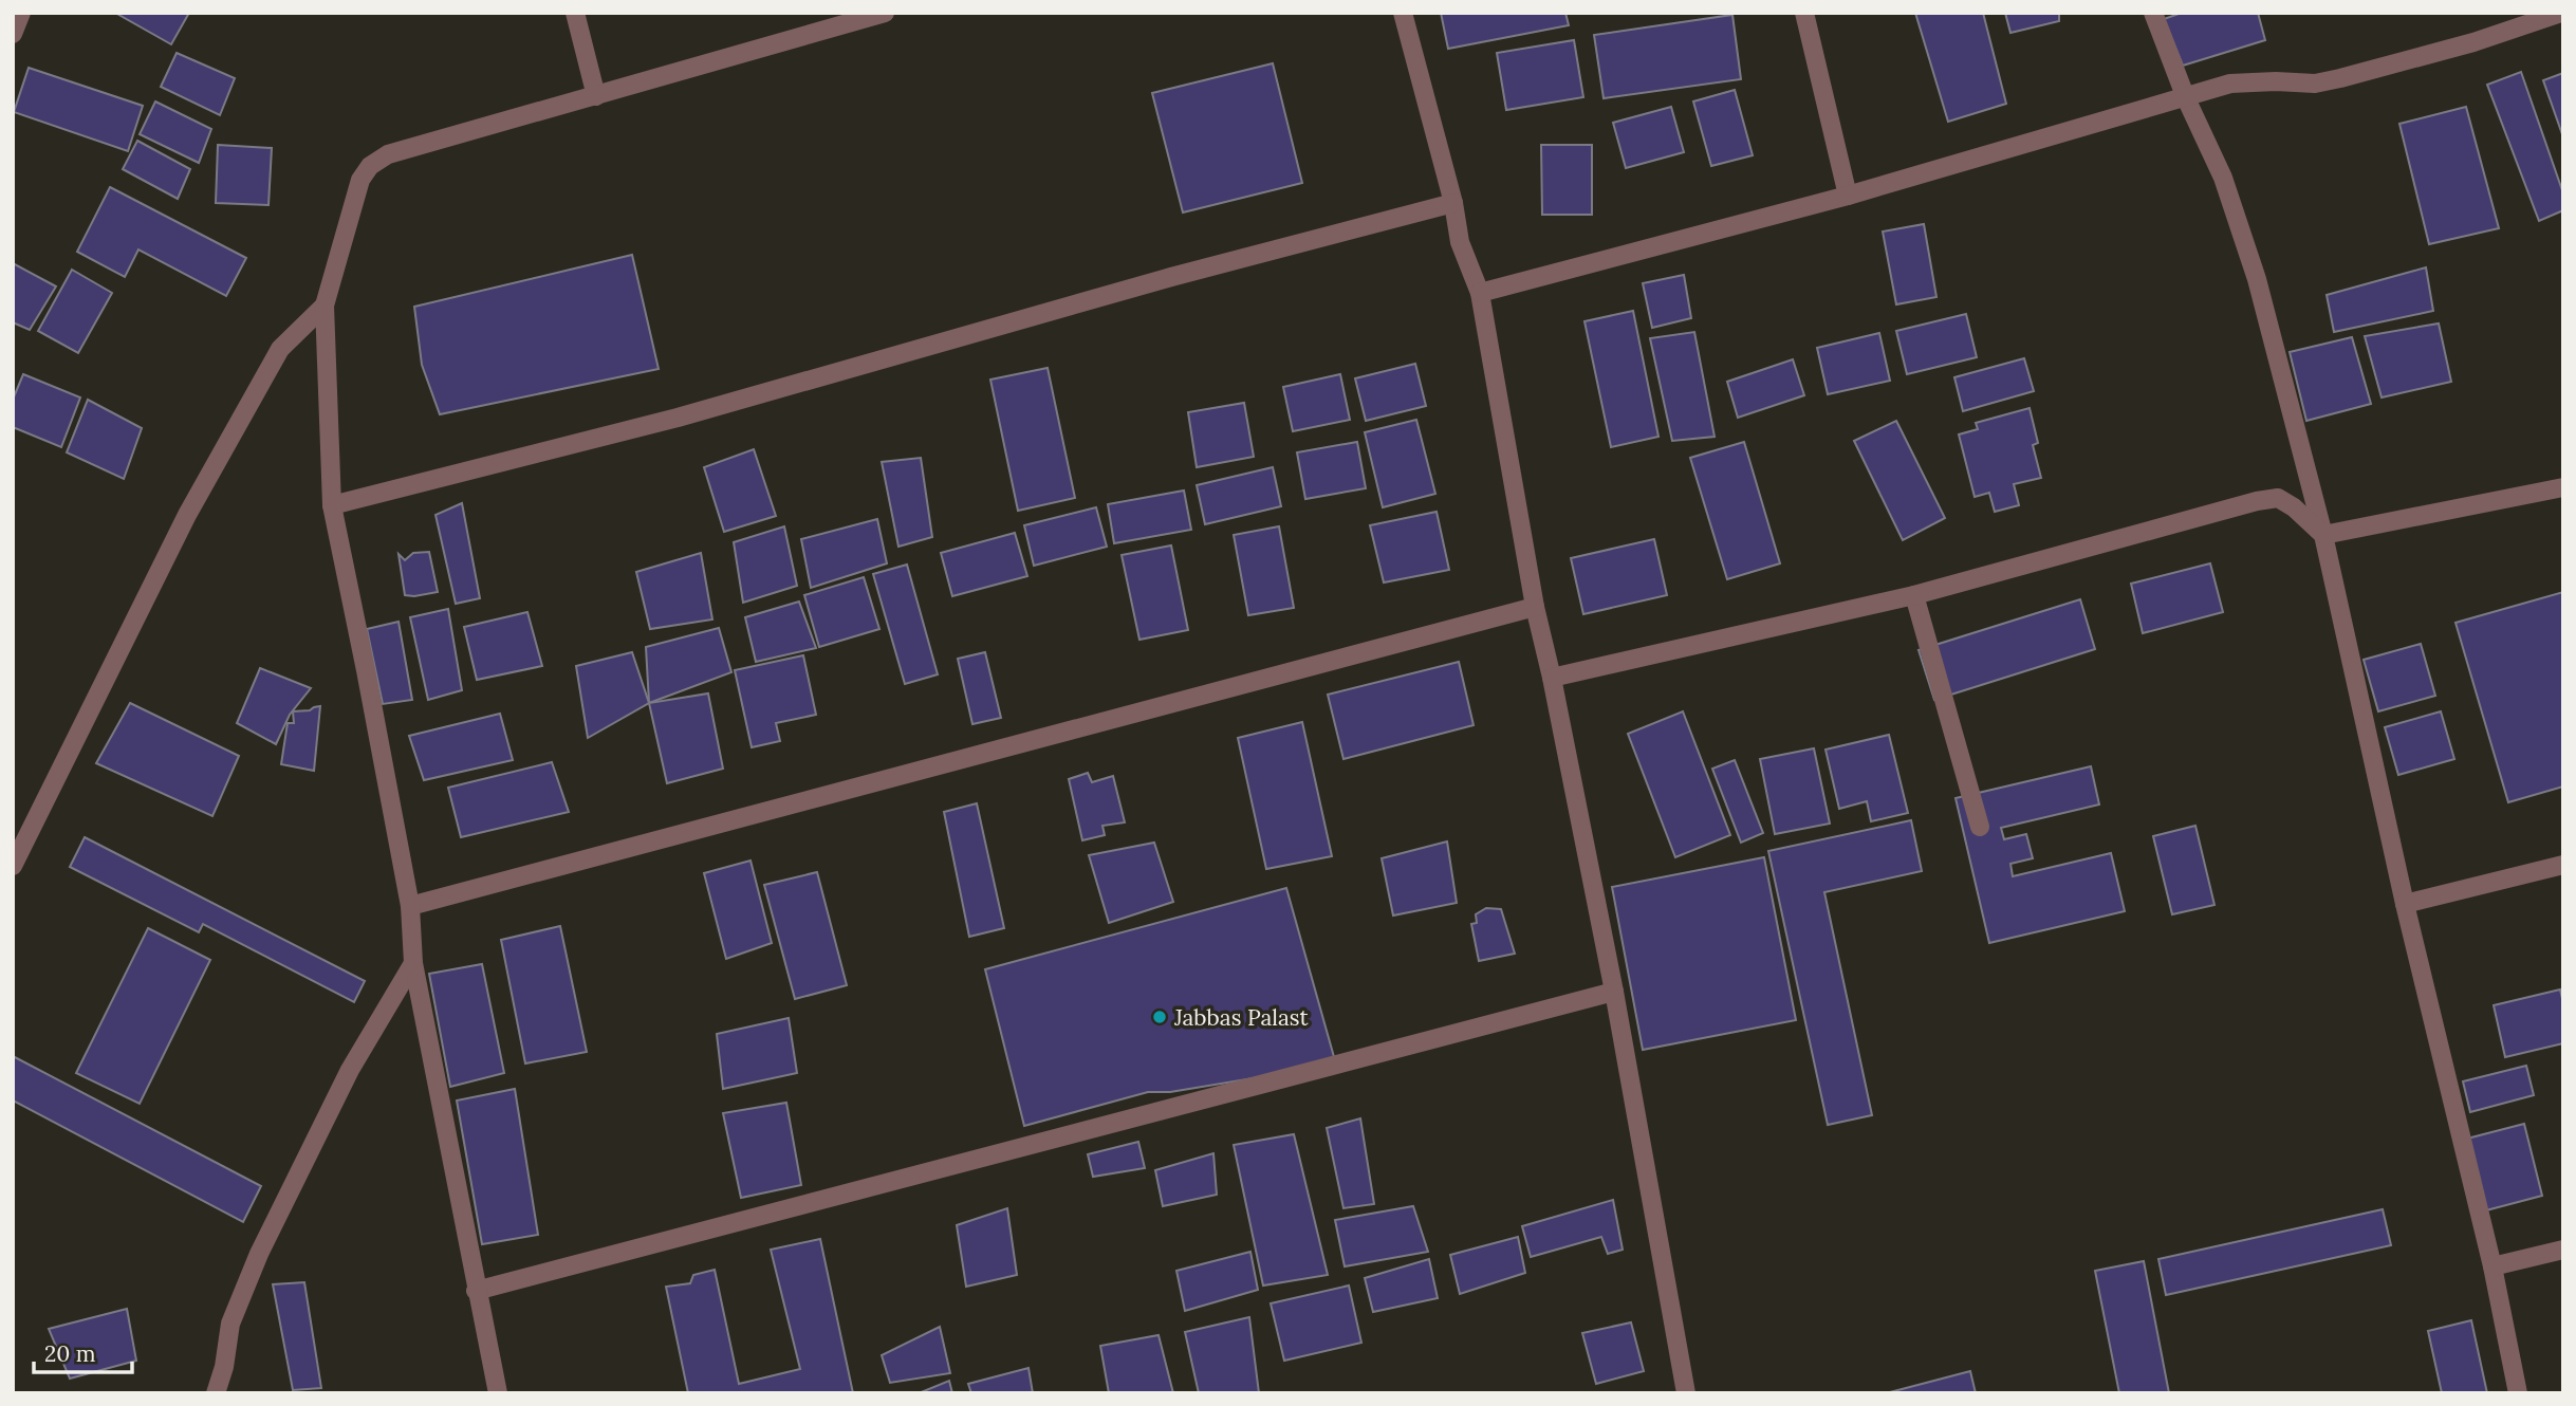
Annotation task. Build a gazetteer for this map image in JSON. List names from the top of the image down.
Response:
{
  "places": ["Jabbas Palast"],
  "scale_bar": "20 m"
}
